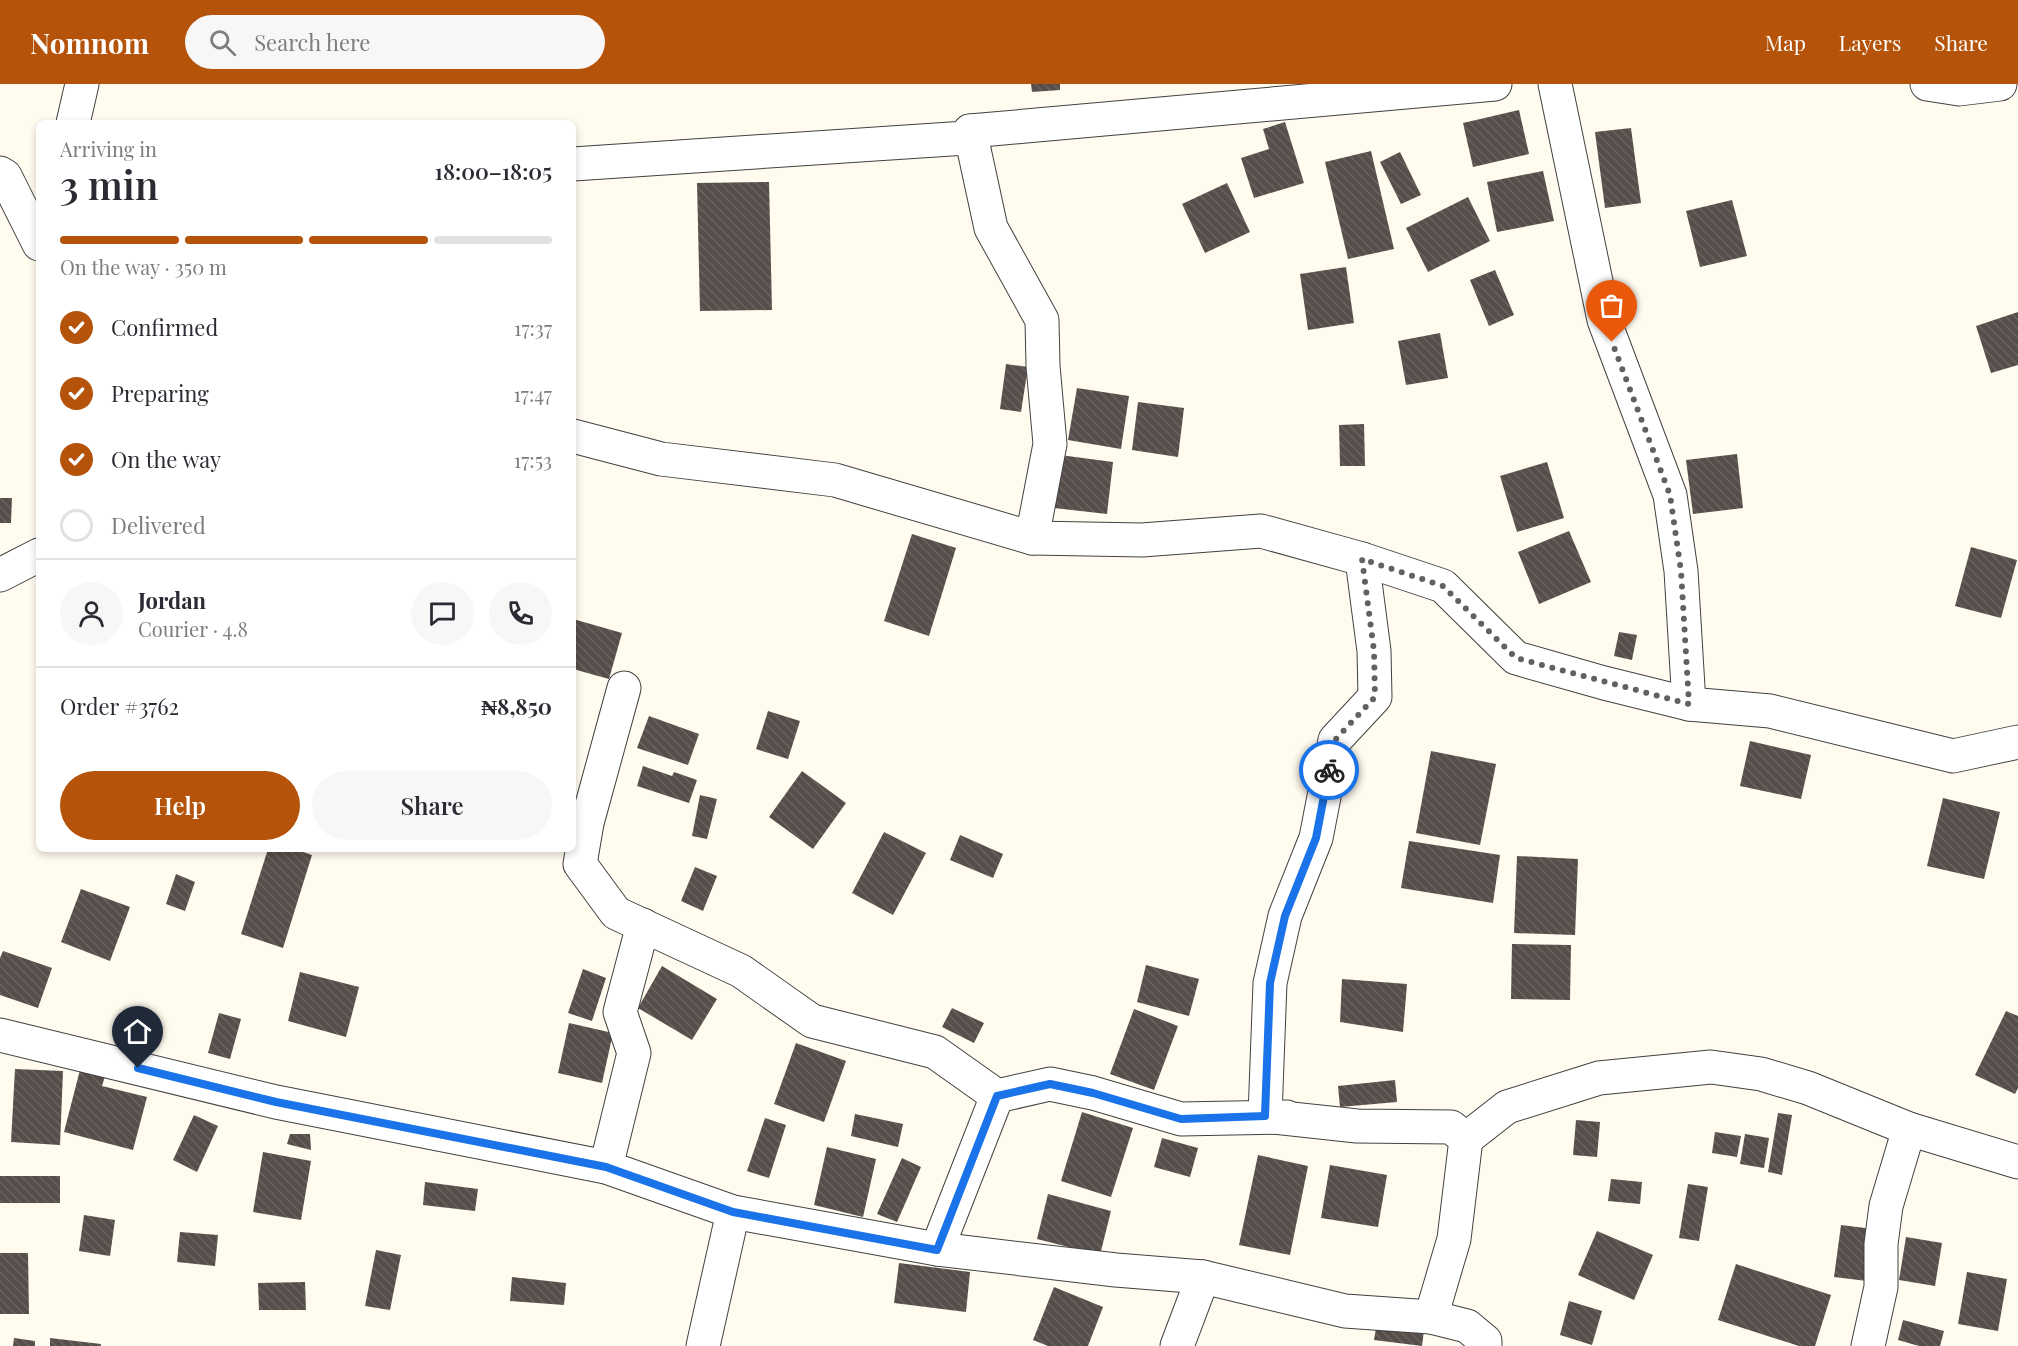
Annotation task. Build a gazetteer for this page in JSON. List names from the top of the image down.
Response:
{
  "page": {
    "header": "Nomnom",
    "search": "Search here",
    "nav": ["Map", "Layers", "Share"],
    "heading": ["3 min", "Arriving in", "18:00–18:05"],
    "panel": [
      "Jordan",
      "Courier · 4.8",
      "Order #3762",
      "₦8,850"
    ],
    "bar": "On the way · 350 m",
    "list": [
      ["Confirmed", "17:37"],
      ["Preparing", "17:47"],
      ["On the way", "17:53"],
      "Delivered"
    ],
    "buttons": ["Help", "Share"]
  }
}
